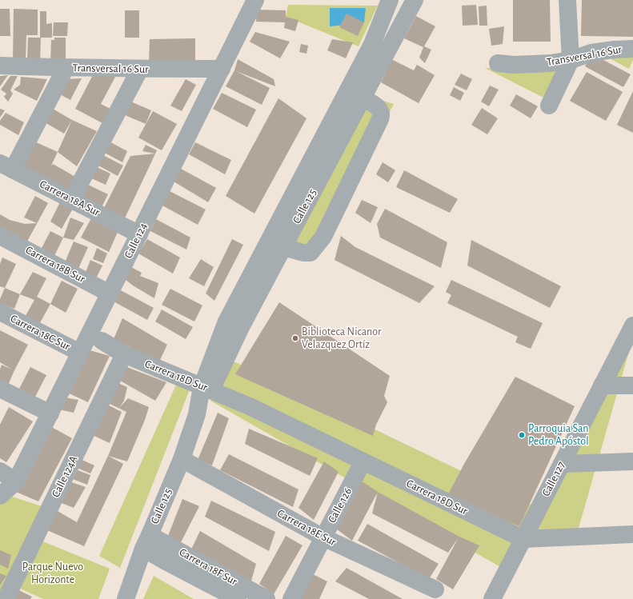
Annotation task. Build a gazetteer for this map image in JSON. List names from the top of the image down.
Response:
{
  "streets": {
    "street": [
      "Transversal 16 Sur",
      "Carrera 18A Sur",
      "Calle 125",
      "Calle 124",
      "Carrera 18B Sur",
      "Carrera 18C Sur",
      "Carrera 18D Sur",
      "Calle 124A",
      "Calle 127",
      "Calle 126",
      "Carrera 18E Sur",
      "Carrera 18F Sur"
    ]
  },
  "crossings": [
    ["Transversal 16 Sur", "Calle 124"],
    ["Carrera 18A Sur", "Calle 124"],
    ["Calle 125", "Carrera 18D Sur"],
    ["Calle 125", "Carrera 18E Sur"],
    ["Calle 125", "Carrera 18F Sur"],
    ["Calle 124", "Carrera 18B Sur"],
    ["Calle 124", "Carrera 18C Sur"],
    ["Carrera 18D Sur", "Calle 124A"],
    ["Carrera 18D Sur", "Calle 127"],
    ["Carrera 18D Sur", "Calle 126"],
    ["Calle 126", "Carrera 18E Sur"]
  ],
  "parks": ["Parque Nuevo Horizonte"],
  "places": ["Biblioteca Nicanor Velazquez Ortíz", "Parroquia San Pedro Apóstol"]
}
